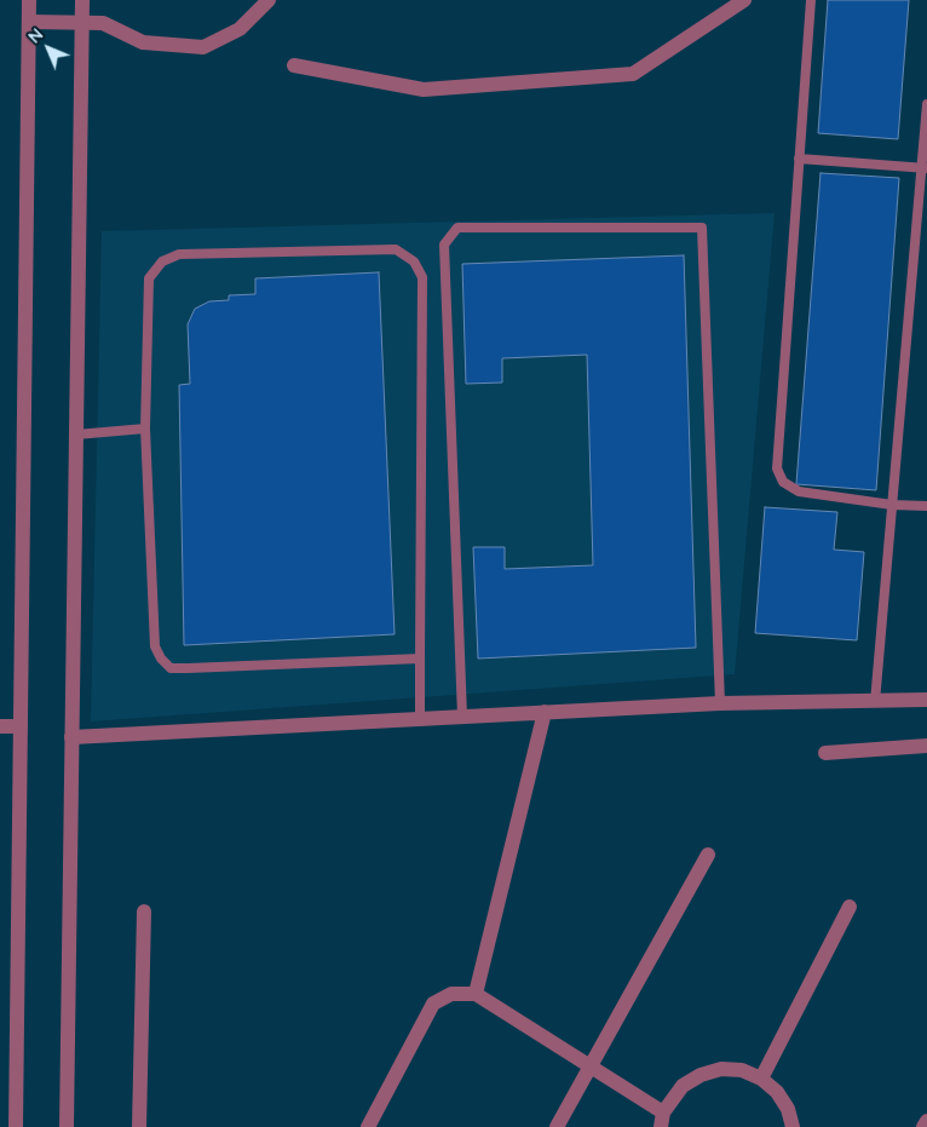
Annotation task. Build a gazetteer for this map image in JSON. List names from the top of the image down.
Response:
{
  "north": "top left"
}
